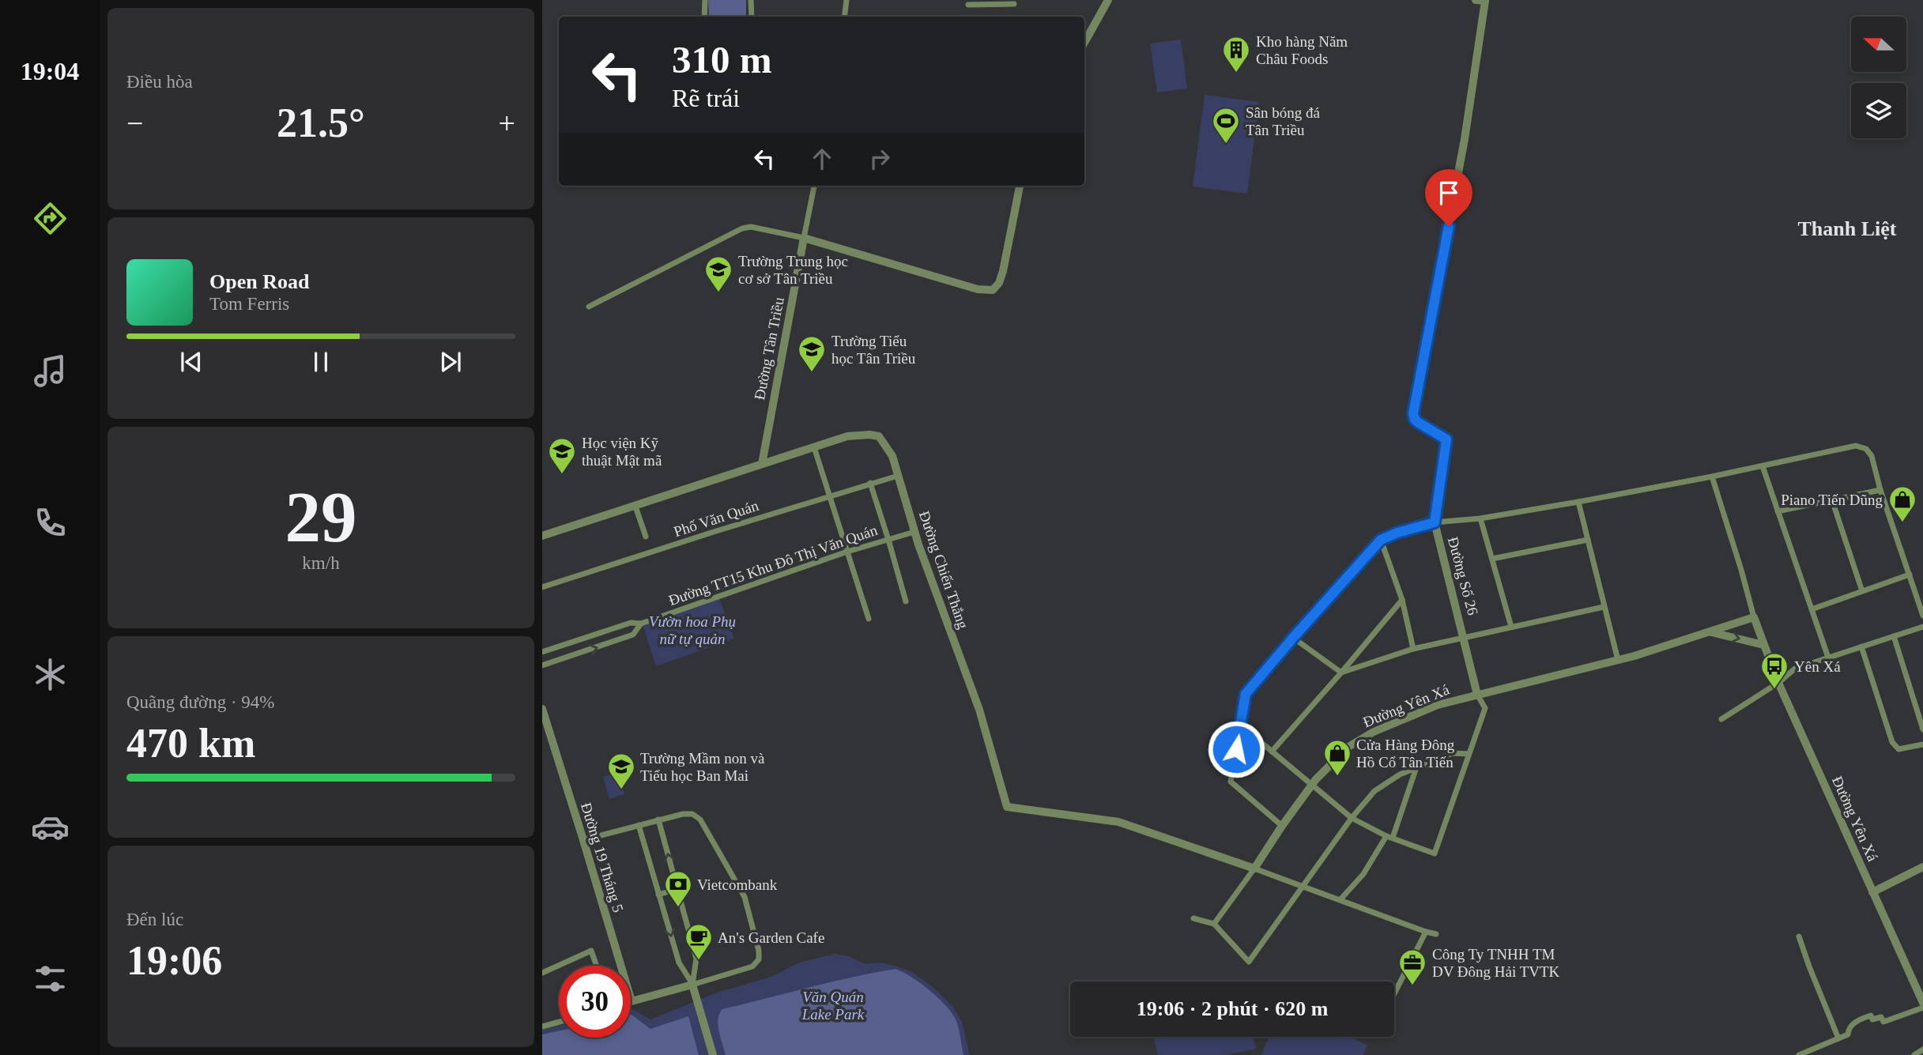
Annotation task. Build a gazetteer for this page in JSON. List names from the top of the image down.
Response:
{
  "streets": {
    "street": [
      "Đường Tân Triều",
      "Phố Văn Quán",
      "Đường TT15 Khu Đô Thị Văn Quán",
      "Đường Chiến Thắng",
      "Đường Số 26",
      "Đường Yên Xá",
      "Đường 19 Tháng 5"
    ]
  },
  "crossings": [
    ["Đường Tân Triều", "Đường Chiến Thắng"],
    ["Phố Văn Quán", "Đường Chiến Thắng"],
    ["Đường TT15 Khu Đô Thị Văn Quán", "Đường Chiến Thắng"],
    ["Đường Chiến Thắng", "Đường Yên Xá"],
    ["Đường Số 26", "Đường Yên Xá"]
  ],
  "districts": ["Thanh Liệt"],
  "parks": ["Vườn hoa Phụ nữ tự quản", "Văn Quán Lake Park"],
  "places": {
    "building": ["Kho hàng Năm Châu Foods"],
    "sports": ["Sân bóng đá Tân Triều"],
    "school or university": [
      "Trường Trung học cơ sở Tân Triều",
      "Trường Tiểu học Tân Triều",
      "Học viện Kỹ thuật Mật mã",
      "Trường Mầm non và Tiểu học Ban Mai"
    ],
    "shop": ["Piano Tiến Dũng", "Cửa Hàng Đông Hồ Cổ Tân Tiến"],
    "bus stop": ["Yên Xá"],
    "bank": ["Vietcombank"],
    "cafe": ["An's Garden Cafe"],
    "office": ["Công Ty TNHH TM DV Đông Hải TVTK"]
  },
  "north": "left",
  "page": {
    "tabs": "19:04",
    "tile": [
      "Điều hòa",
      ["29", "km/h"],
      ["Quãng đường · 94%", "470 km"],
      ["Đến lúc", "19:06"]
    ],
    "turn": ["310 m", "Rẽ trái"],
    "heat": ["−", "21.5°", "+"],
    "song": ["Open Road", "Tom Ferris"],
    "limit": "30",
    "trip": "19:06 · 2 phút · 620 m"
  }
}
